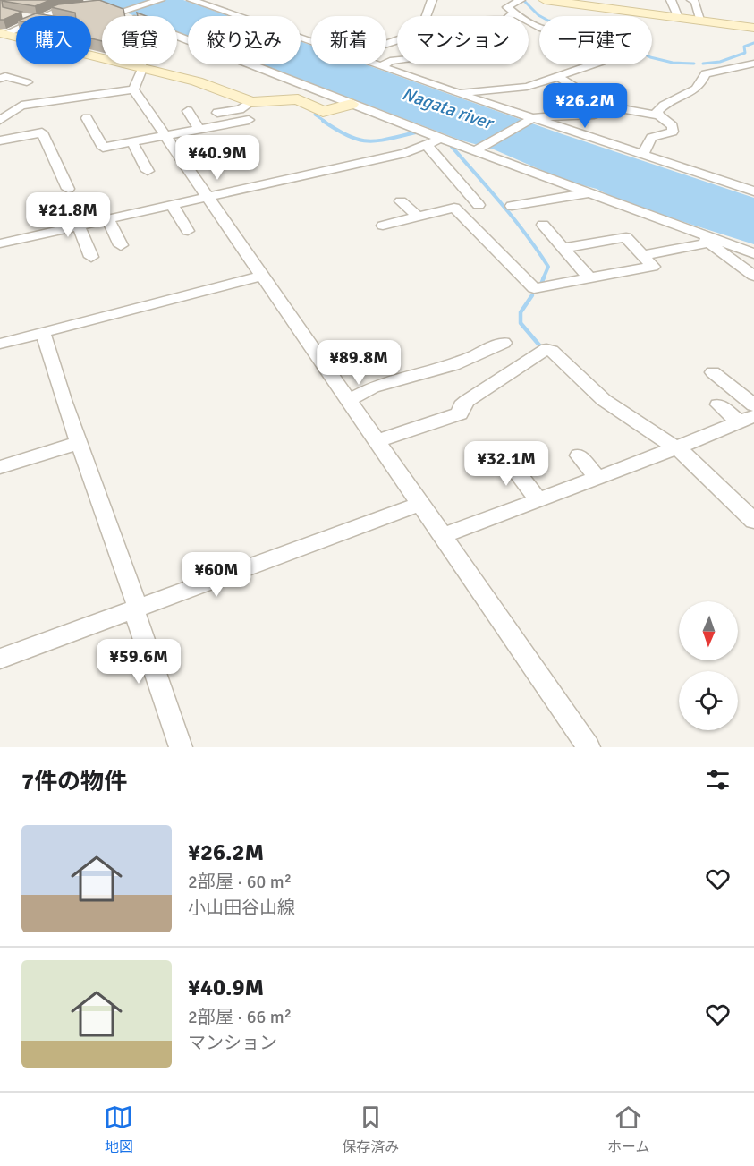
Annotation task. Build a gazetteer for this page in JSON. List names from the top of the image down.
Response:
{
  "water": ["Nagata river"],
  "north": "bottom",
  "page": {
    "chip": [
      "購入",
      "賃貸",
      "絞り込み",
      "新着",
      "マンション",
      "一戸建て"
    ],
    "price": [
      "¥26.2M",
      "¥40.9M",
      "¥21.8M",
      "¥89.8M",
      "¥32.1M",
      "¥60M",
      "¥59.6M"
    ],
    "heading": "7件の物件",
    "list": [
      {
        "name": "¥26.2M",
        "note": "2部屋 · 60 m² · 小山田谷山線"
      },
      {
        "name": "¥40.9M",
        "note": "2部屋 · 66 m² · マンション"
      }
    ],
    "tabs": ["地図", "保存済み", "ホーム"]
  }
}
